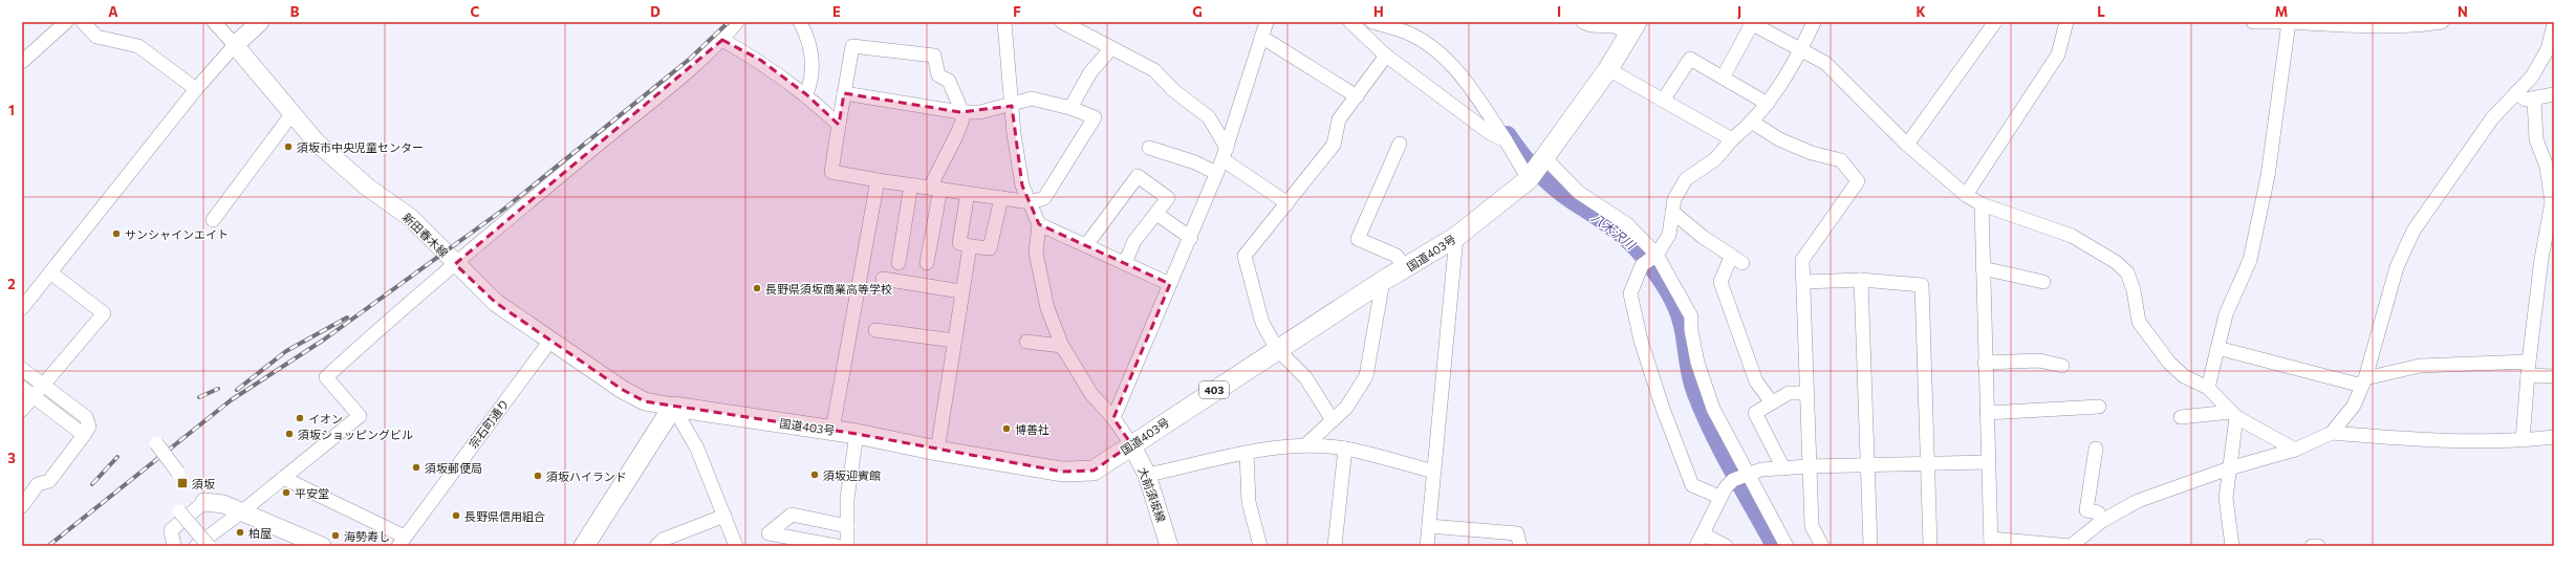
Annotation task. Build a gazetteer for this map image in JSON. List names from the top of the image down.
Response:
{
  "streets": {
    "highway": ["国道403号", "403"],
    "main road": ["新田春木線", "大前須坂線"],
    "street": ["宗石町通り"]
  },
  "crossings": [
    ["新田春木線", "国道403号"],
    ["新田春木線", "宗石町通り"],
    ["国道403号", "大前須坂線"]
  ],
  "water": ["八木沢川"],
  "places": {
    "other": [
      "須坂市中央児童センター",
      "サンシャインエイト",
      "長野県須坂商業高等学校",
      "イオン",
      "博善社",
      "須坂ショッピングビル",
      "須坂郵便局",
      "須坂迎賓館",
      "須坂ハイランド",
      "平安堂",
      "長野県信用組合",
      "柏屋",
      "海勢寿し"
    ],
    "transit": ["須坂"]
  },
  "grid": {
    "columns": [
      "A",
      "B",
      "C",
      "D",
      "E",
      "F",
      "G",
      "H",
      "I",
      "J",
      "K",
      "L",
      "M",
      "N"
    ],
    "rows": ["1", "2", "3"]
  }
}
